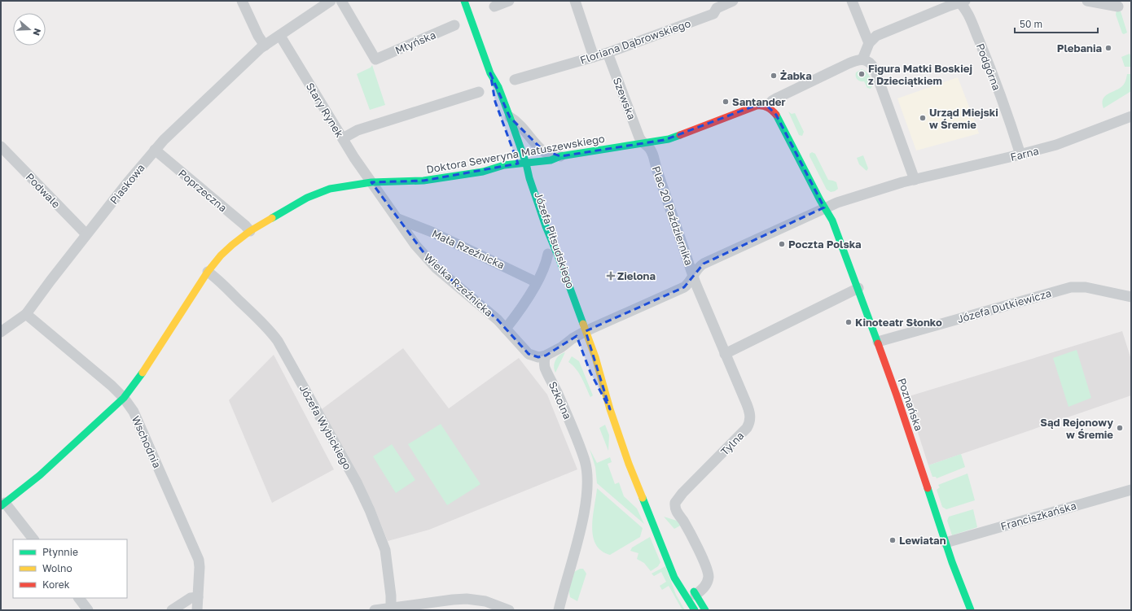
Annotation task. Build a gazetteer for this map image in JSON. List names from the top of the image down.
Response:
{
  "streets": {
    "street": [
      "Floriana Dąbrowskiego",
      "Młyńska",
      "Podgórna",
      "Szewska",
      "Stary Rynek",
      "Doktora Seweryna Matuszewskiego",
      "Farna",
      "Piaskowa",
      "Podwale",
      "Poprzeczna",
      "Plac 20 Października",
      "Józefa Piłsudskiego",
      "Mała Rzeźnicka",
      "Wielka Rzeźnicka",
      "Józefa Dutkiewicza",
      "Szkolna",
      "Poznańska",
      "Józefa Wybickiego",
      "Wschodnia",
      "Tylna",
      "Franciszkańska"
    ]
  },
  "crossings": [
    ["Floriana Dąbrowskiego", "Szewska"],
    ["Podgórna", "Farna"],
    ["Szewska", "Doktora Seweryna Matuszewskiego"],
    ["Szewska", "Plac 20 Października"],
    ["Stary Rynek", "Doktora Seweryna Matuszewskiego"],
    ["Stary Rynek", "Wielka Rzeźnicka"],
    ["Doktora Seweryna Matuszewskiego", "Poprzeczna"],
    ["Doktora Seweryna Matuszewskiego", "Plac 20 Października"],
    ["Doktora Seweryna Matuszewskiego", "Józefa Piłsudskiego"],
    ["Doktora Seweryna Matuszewskiego", "Wielka Rzeźnicka"],
    ["Doktora Seweryna Matuszewskiego", "Józefa Wybickiego"],
    ["Doktora Seweryna Matuszewskiego", "Wschodnia"],
    ["Farna", "Plac 20 Października"],
    ["Piaskowa", "Podwale"],
    ["Piaskowa", "Poprzeczna"],
    ["Piaskowa", "Wschodnia"],
    ["Plac 20 Października", "Poznańska"],
    ["Plac 20 Października", "Tylna"],
    ["Mała Rzeźnicka", "Wielka Rzeźnicka"],
    ["Wielka Rzeźnicka", "Szkolna"],
    ["Józefa Dutkiewicza", "Poznańska"],
    ["Poznańska", "Franciszkańska"]
  ],
  "places": {
    "other": [
      "Plebania",
      "Figura Matki Boskiej z Dzieciątkiem",
      "Żabka",
      "Santander",
      "Urząd Miejski w Śremie",
      "Poczta Polska",
      "Kinoteatr Słonko",
      "Sąd Rejonowy w Śremie",
      "Lewiatan"
    ],
    "health": ["Zielona"]
  },
  "legend": ["Płynnie", "Wolno", "Korek"],
  "scale_bar": "50 m",
  "north": "right"
}
